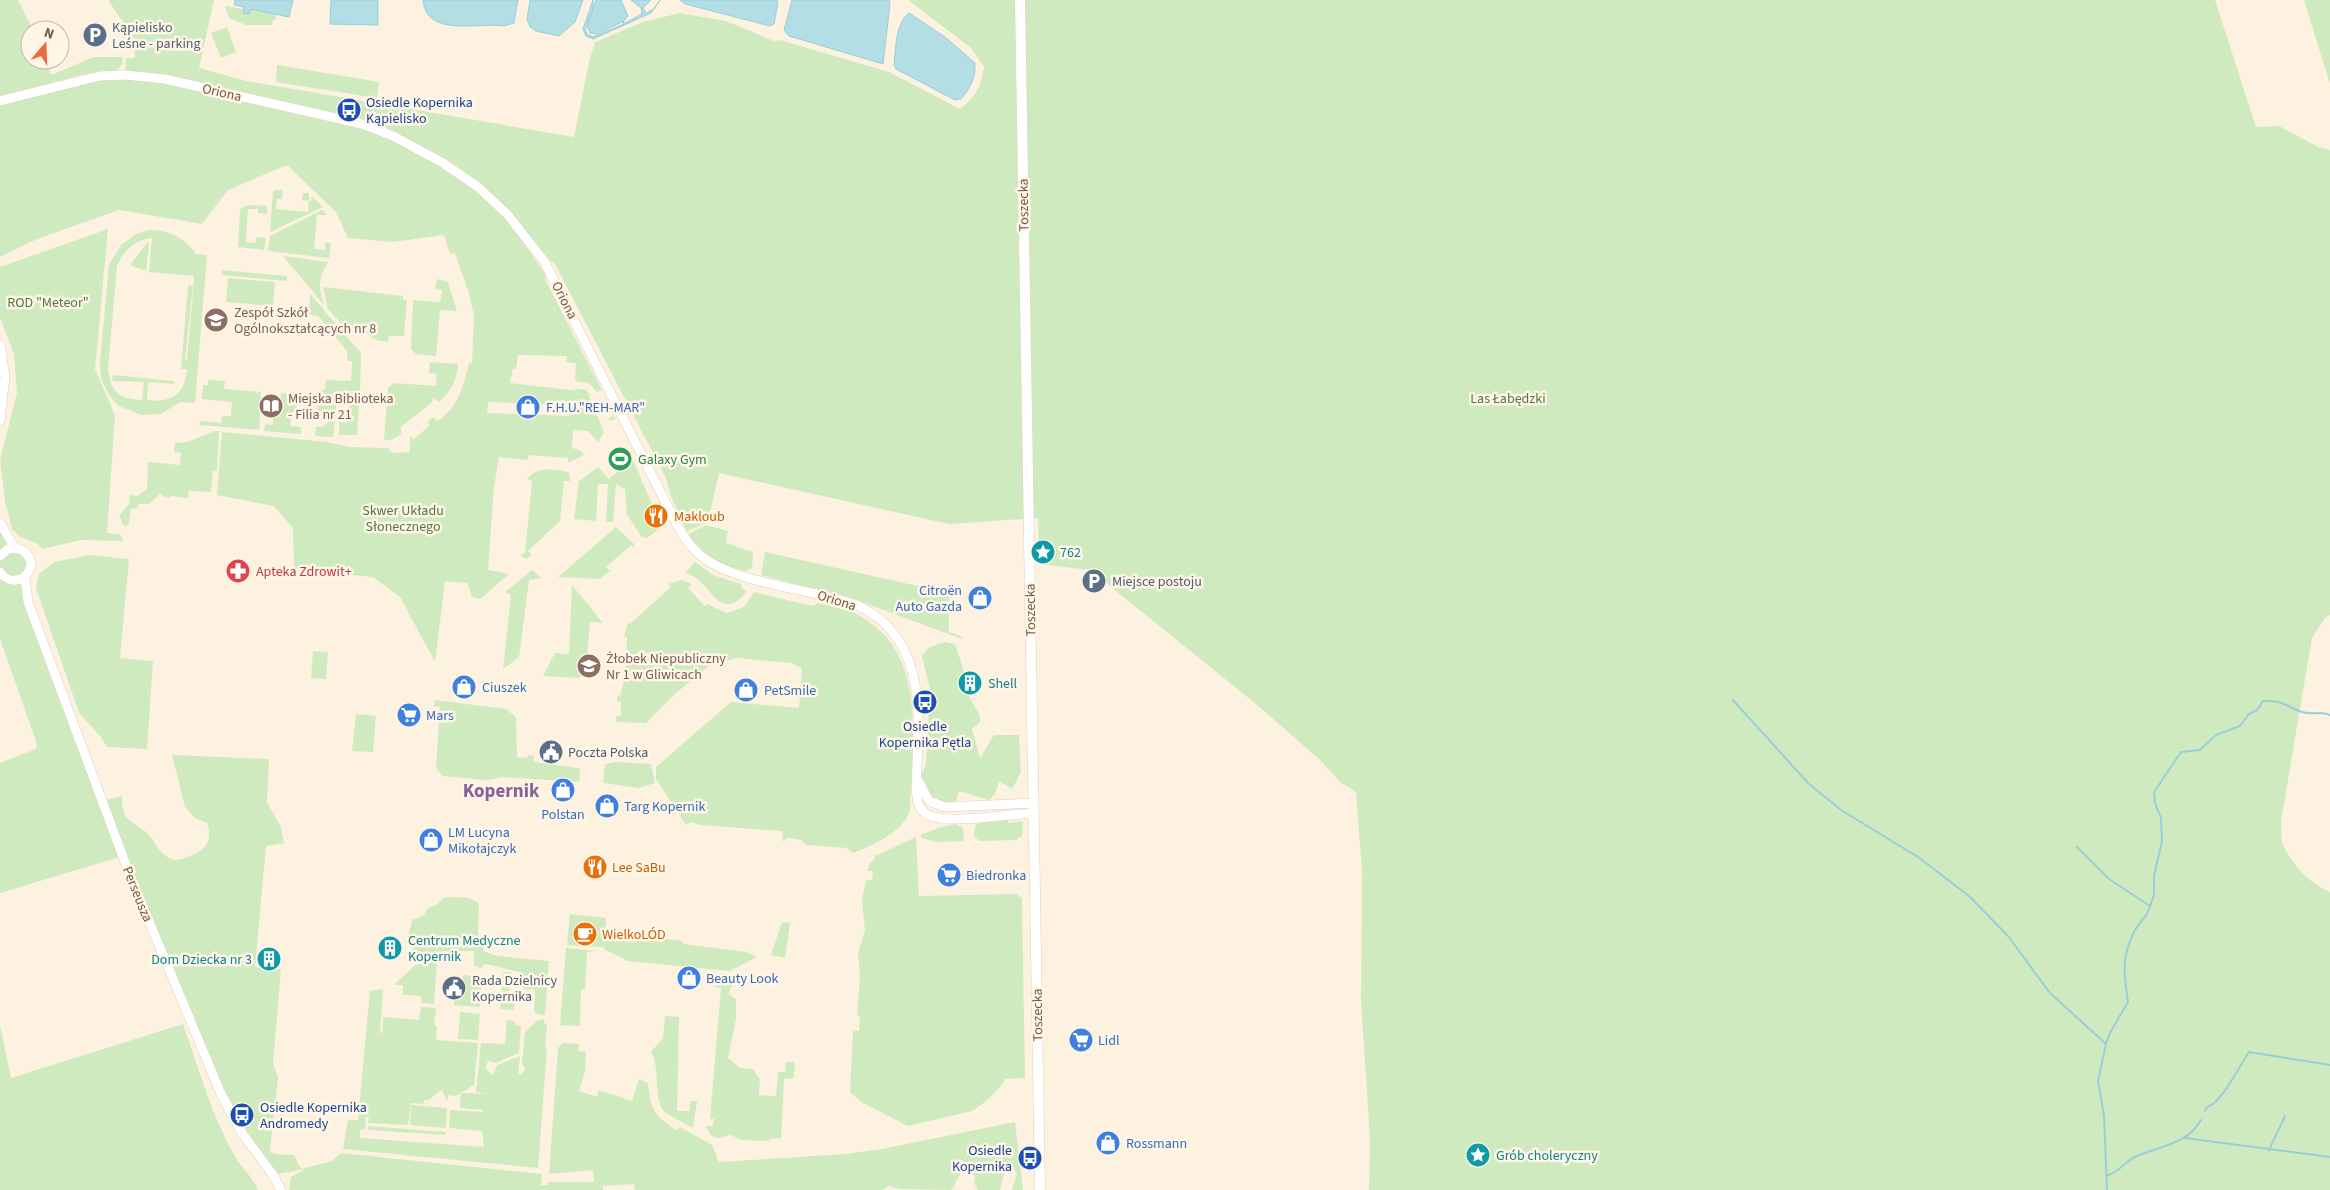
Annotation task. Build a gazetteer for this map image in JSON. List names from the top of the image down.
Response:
{
  "streets": {
    "main road": ["Toszecka"],
    "street": ["Oriona", "Perseusza"]
  },
  "districts": ["Kopernik"],
  "parks": ["ROD \"Meteor\"", "Las Łabędzki", "Skwer Układu Słonecznego"],
  "places": {
    "parking": ["Kąpielisko Leśne - parking", "Miejsce postoju"],
    "bus stop": [
      "Osiedle Kopernika Kąpielisko",
      "Osiedle Kopernika Pętla",
      "Osiedle Kopernika Andromedy",
      "Osiedle Kopernika"
    ],
    "school or university": ["Zespół Szkół Ogólnokształcących nr 8", "Żłobek Niepubliczny Nr 1 w Gliwicach"],
    "library": ["Miejska Biblioteka - Filia nr 21"],
    "shop": [
      "F.H.U.\"REH-MAR\"",
      "Citroën Auto Gazda",
      "Ciuszek",
      "PetSmile",
      "Polstan",
      "Targ Kopernik",
      "LM Lucyna Mikołajczyk",
      "Beauty Look",
      "Rossmann"
    ],
    "sports": ["Galaxy Gym"],
    "restaurant": ["Makloub", "Lee SaBu"],
    "place": ["762", "Grób choleryczny"],
    "pharmacy": ["Apteka Zdrowit+"],
    "building": ["Shell", "Centrum Medyczne Kopernik", "Dom Dziecka nr 3"],
    "supermarket": ["Mars", "Biedronka", "Lidl"],
    "public building": ["Poczta Polska", "Rada Dzielnicy Kopernika"],
    "cafe": ["WielkoLÓD"]
  },
  "north": "top"
}
